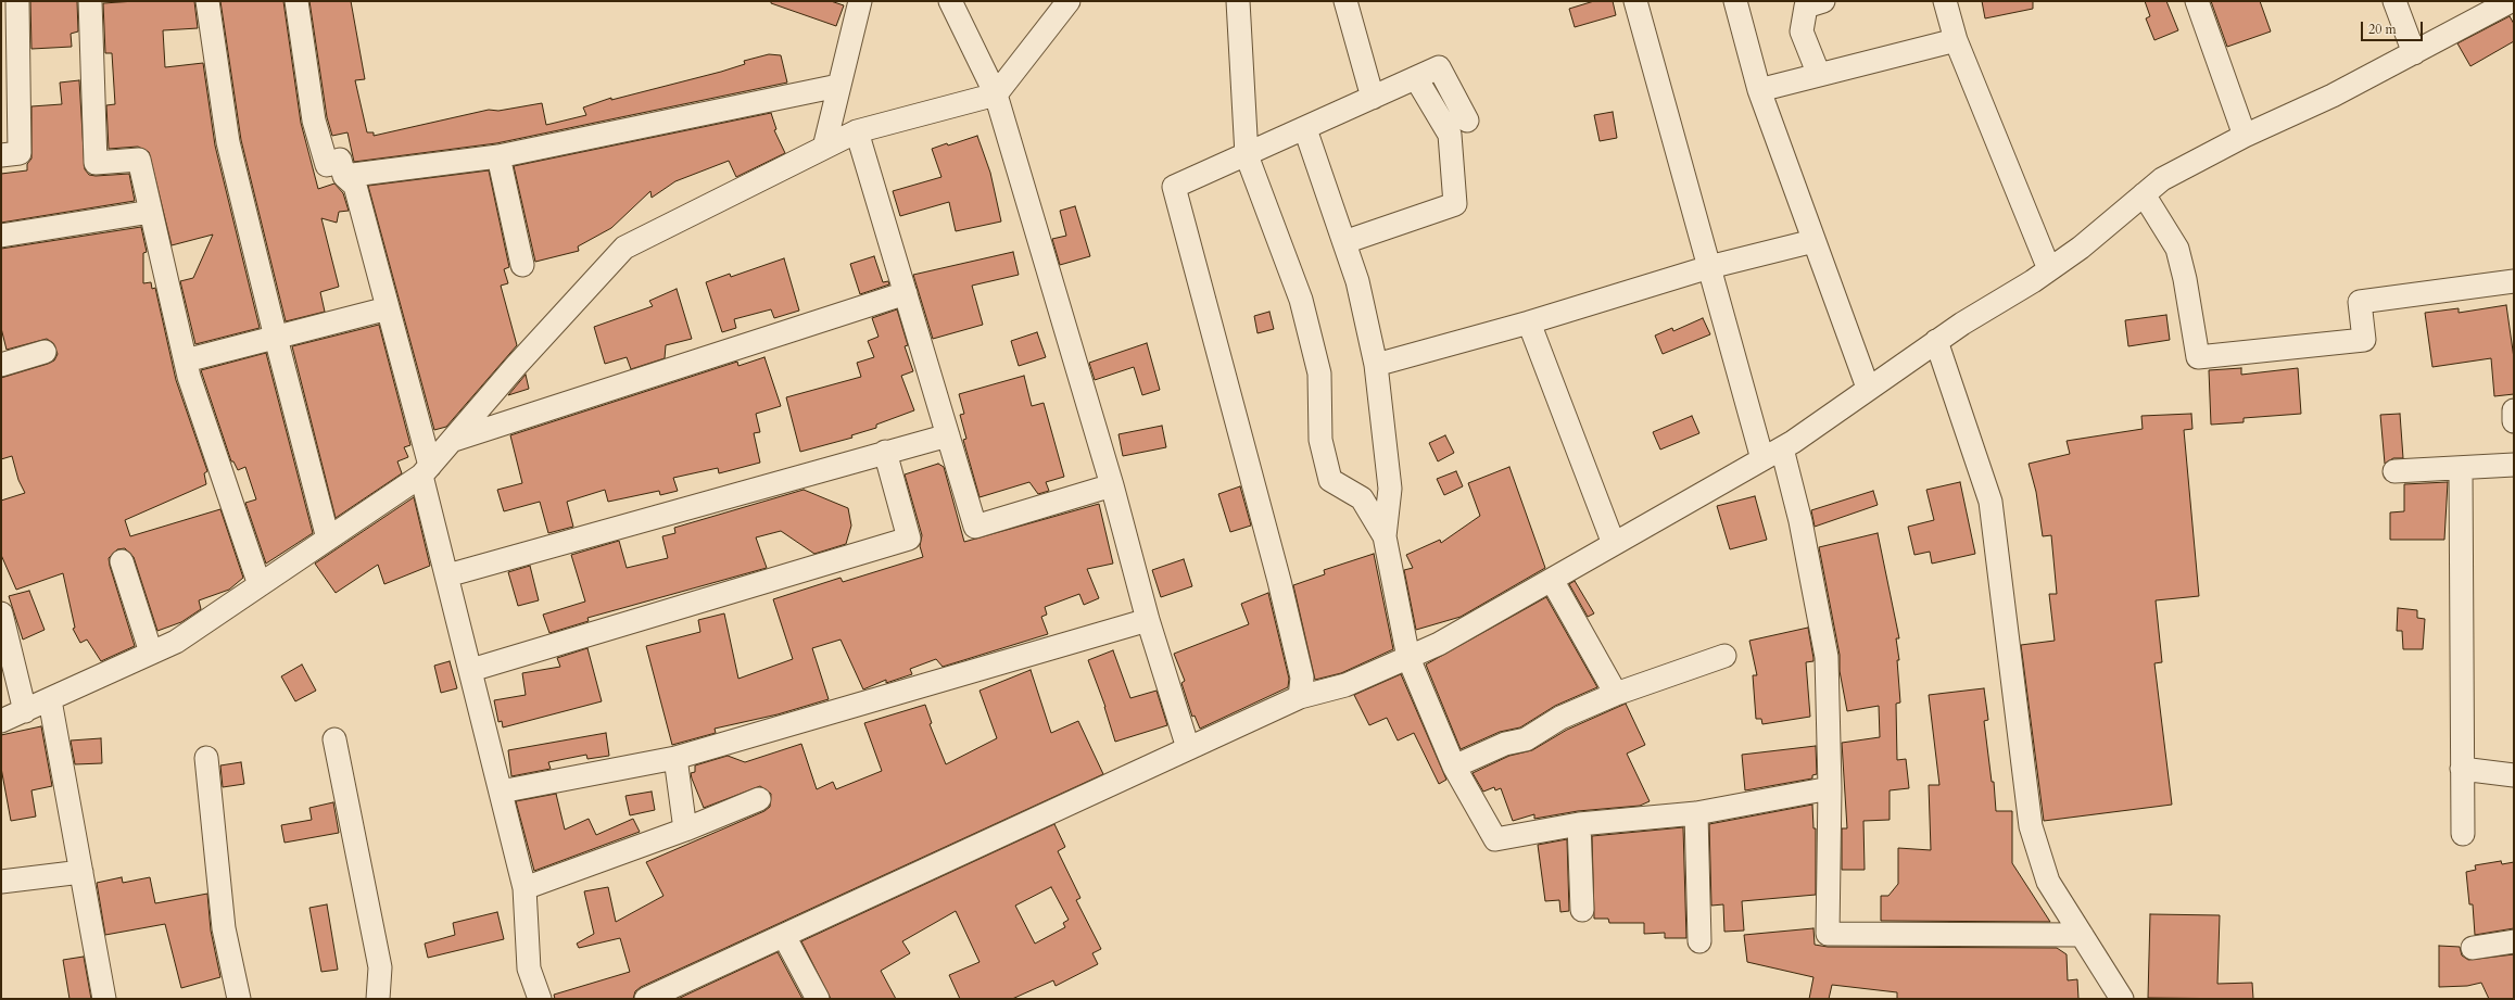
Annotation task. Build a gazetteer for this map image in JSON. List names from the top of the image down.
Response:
{
  "scale_bar": "20 m"
}
